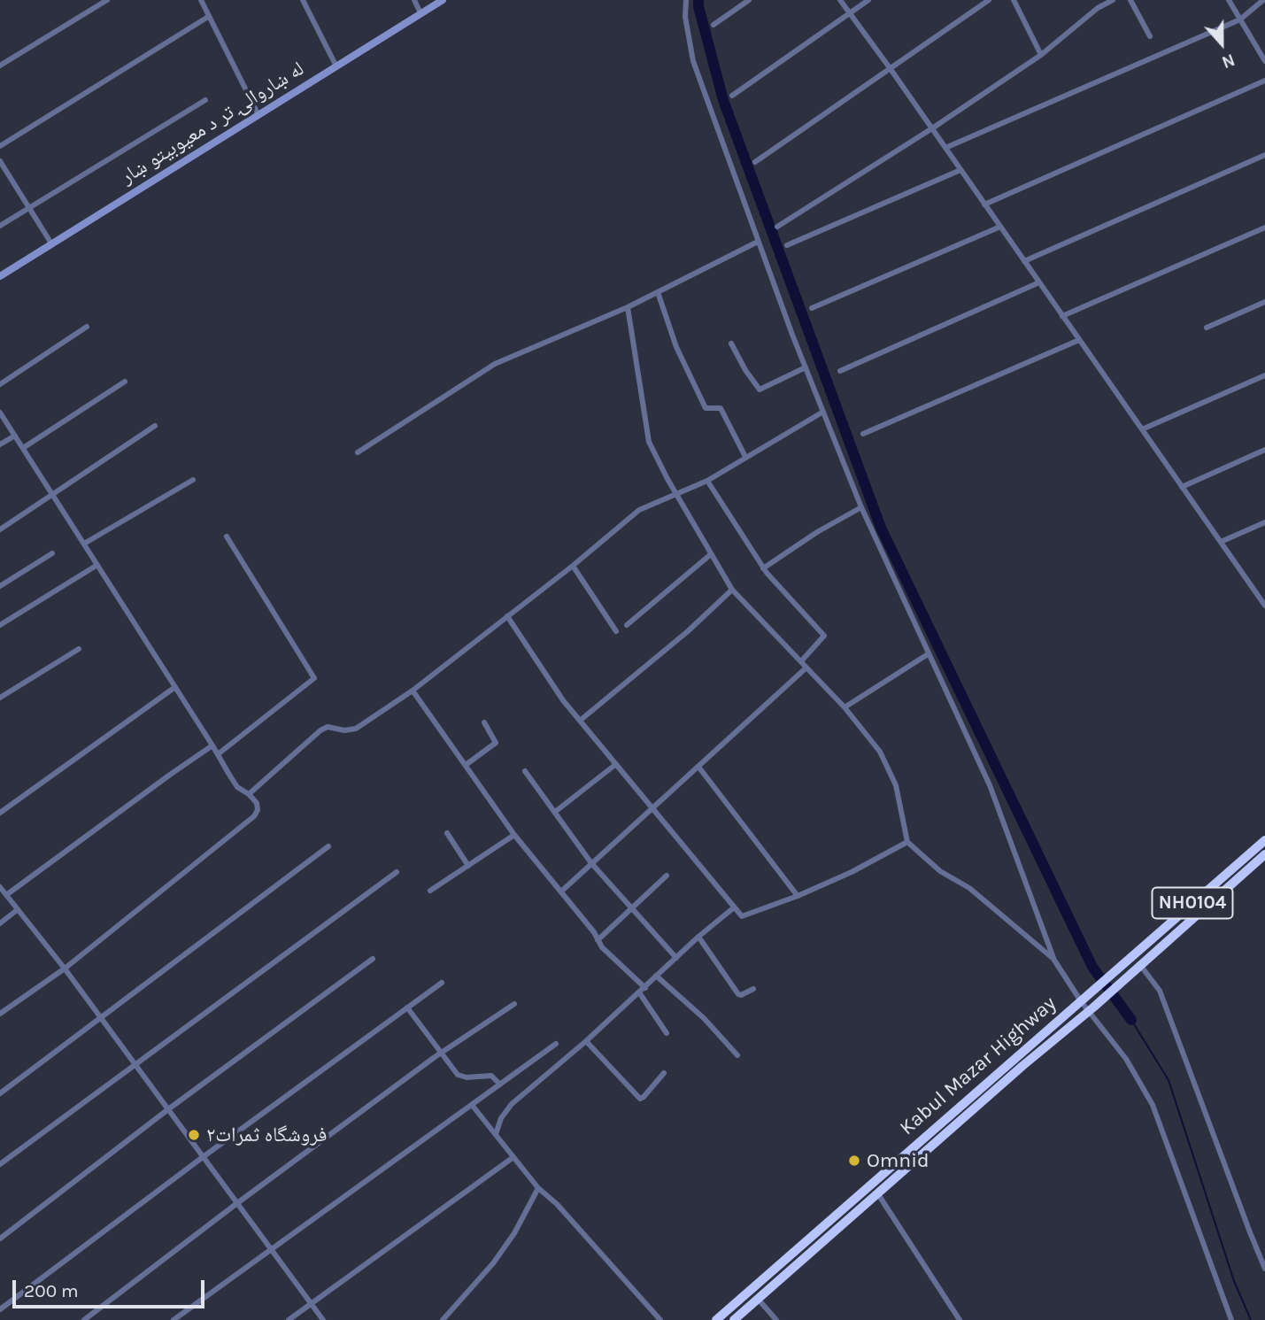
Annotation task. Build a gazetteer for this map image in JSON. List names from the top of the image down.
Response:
{
  "streets": {
    "highway": ["NH0104", "Kabul Mazar Highway"],
    "street": ["له ښاروالۍ تر د معیوبیتو ښار"]
  },
  "places": ["فروشگاه ثمرات٢", "Omnid"],
  "scale_bar": "200 m",
  "north": "bottom"
}
